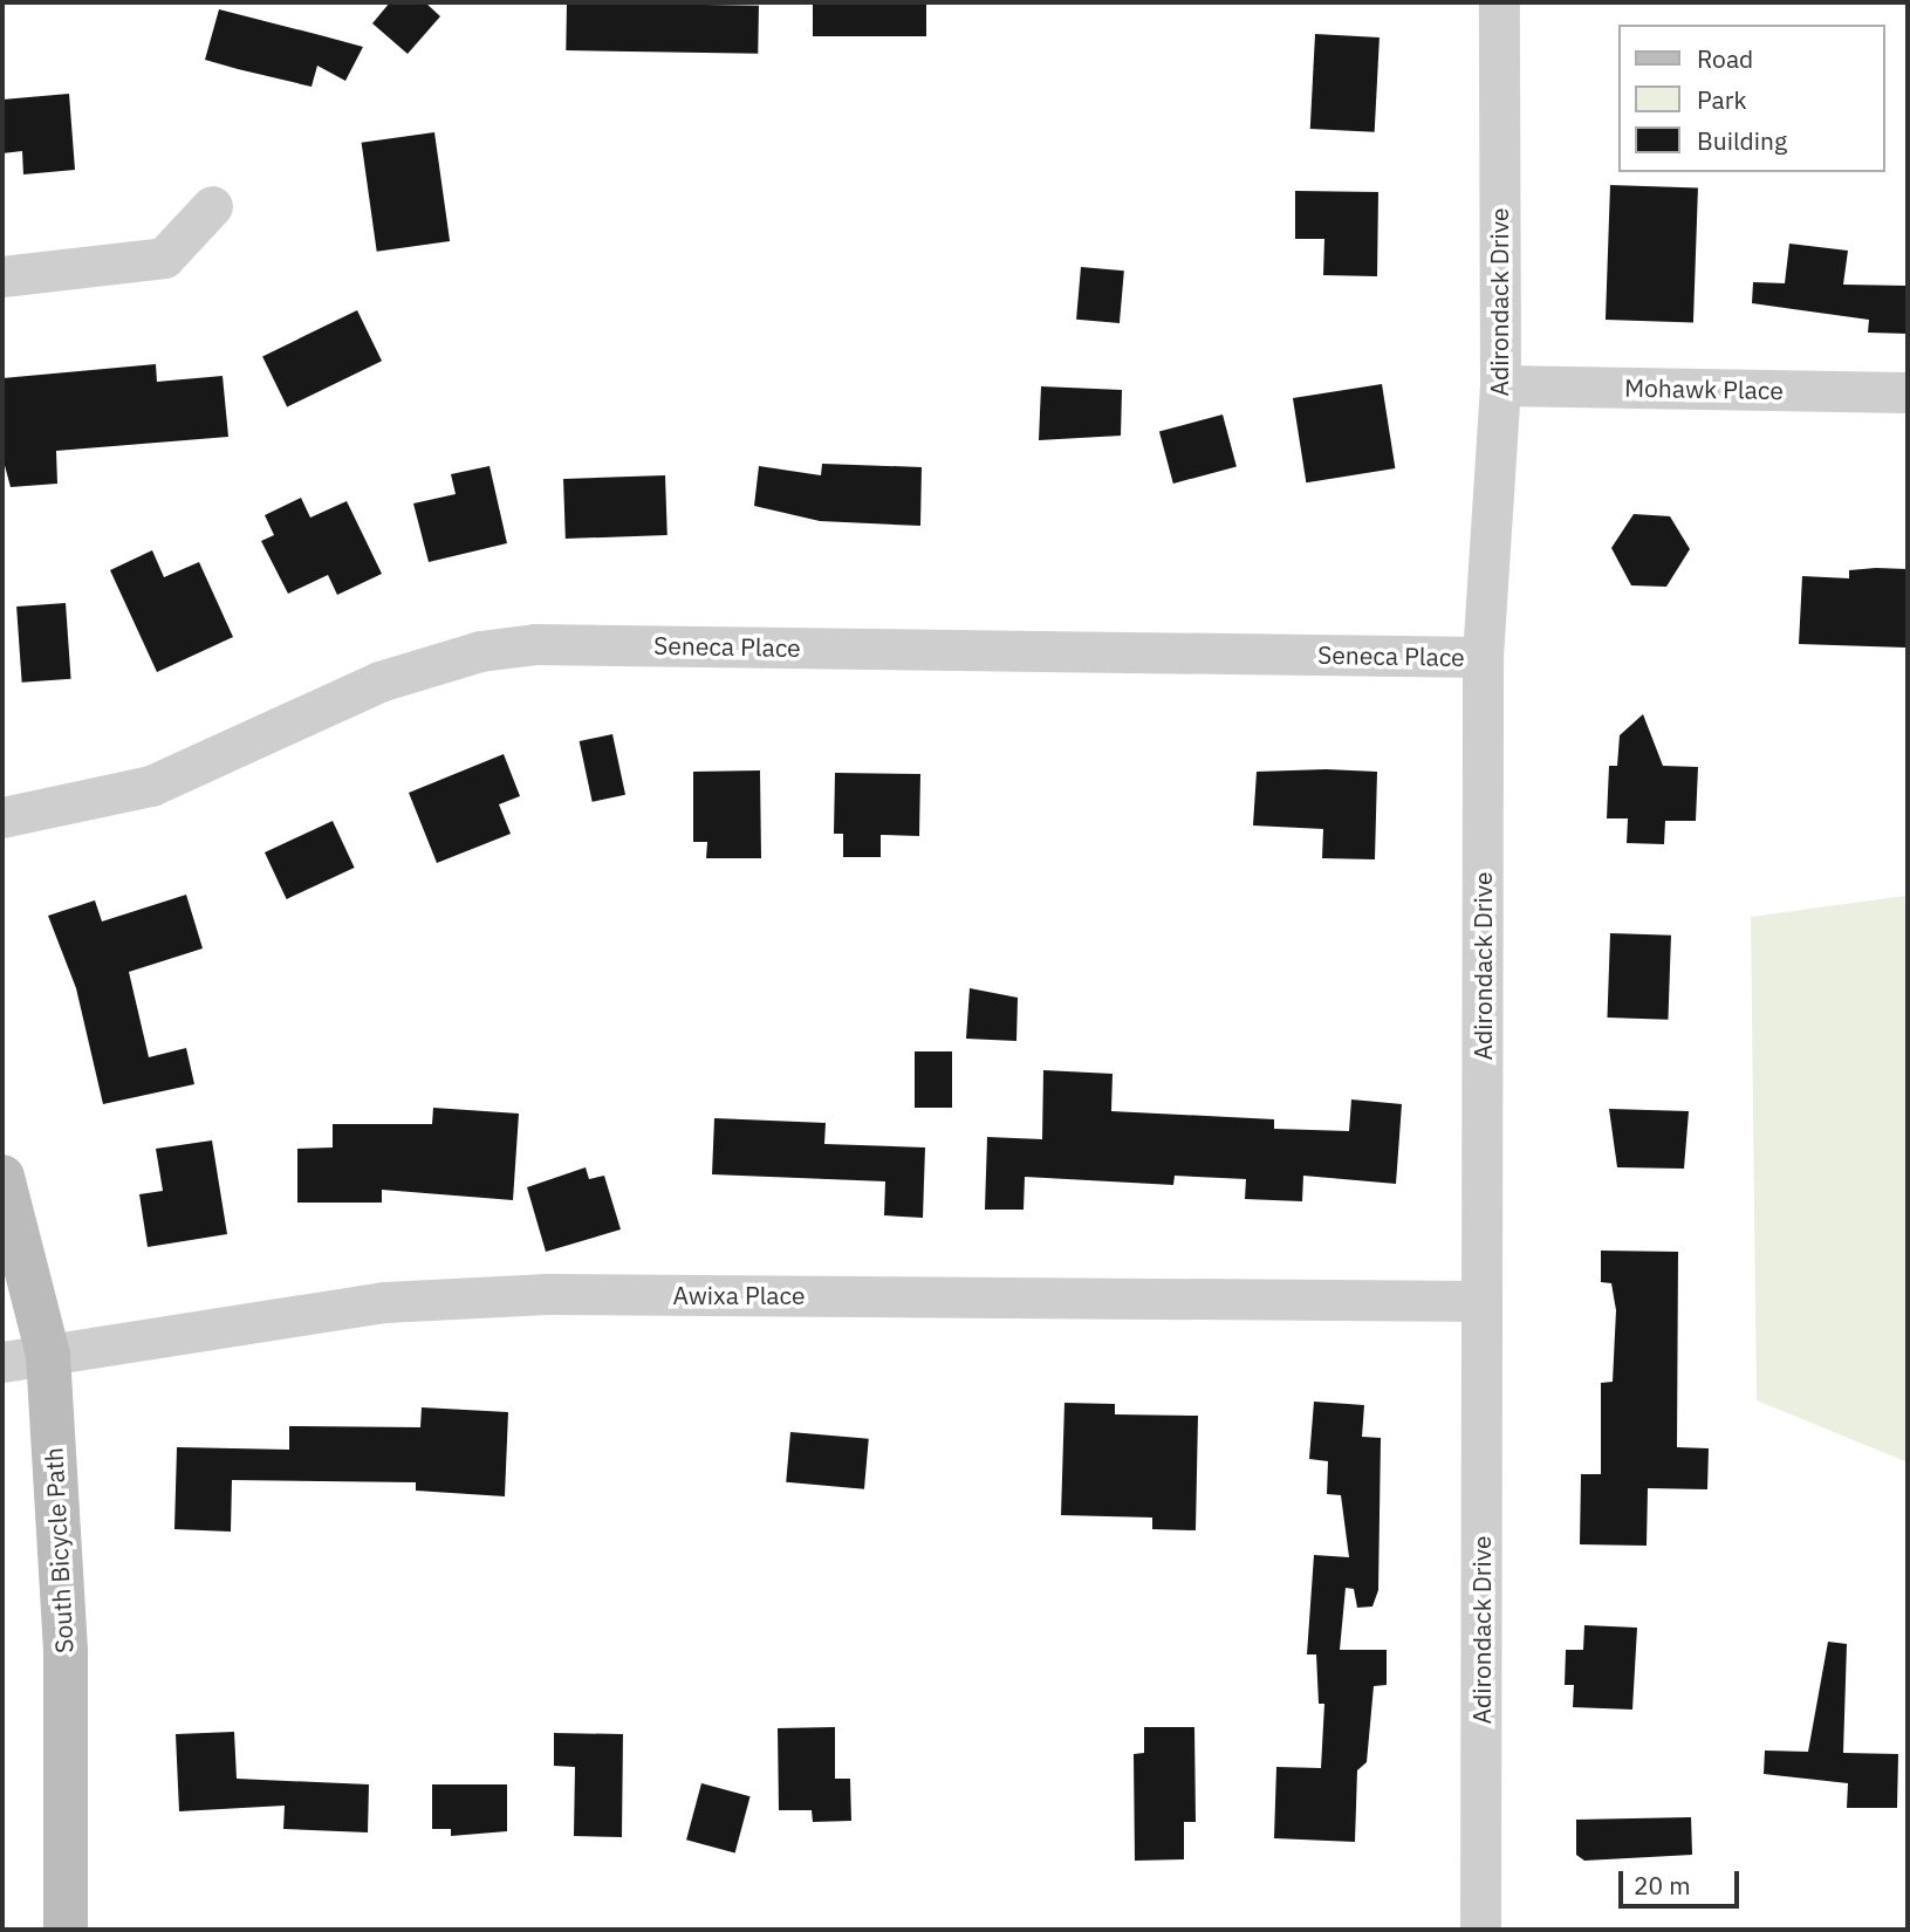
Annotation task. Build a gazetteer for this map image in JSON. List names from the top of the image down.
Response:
{
  "streets": {
    "street": [
      "Adirondack Drive",
      "Mohawk Place",
      "Seneca Place",
      "Awixa Place",
      "South Bicycle Path"
    ]
  },
  "crossings": [
    ["Adirondack Drive", "Mohawk Place"],
    ["Adirondack Drive", "Seneca Place"],
    ["Adirondack Drive", "Awixa Place"],
    ["Awixa Place", "South Bicycle Path"]
  ],
  "legend": ["Road", "Park", "Building"],
  "scale_bar": "20 m"
}
